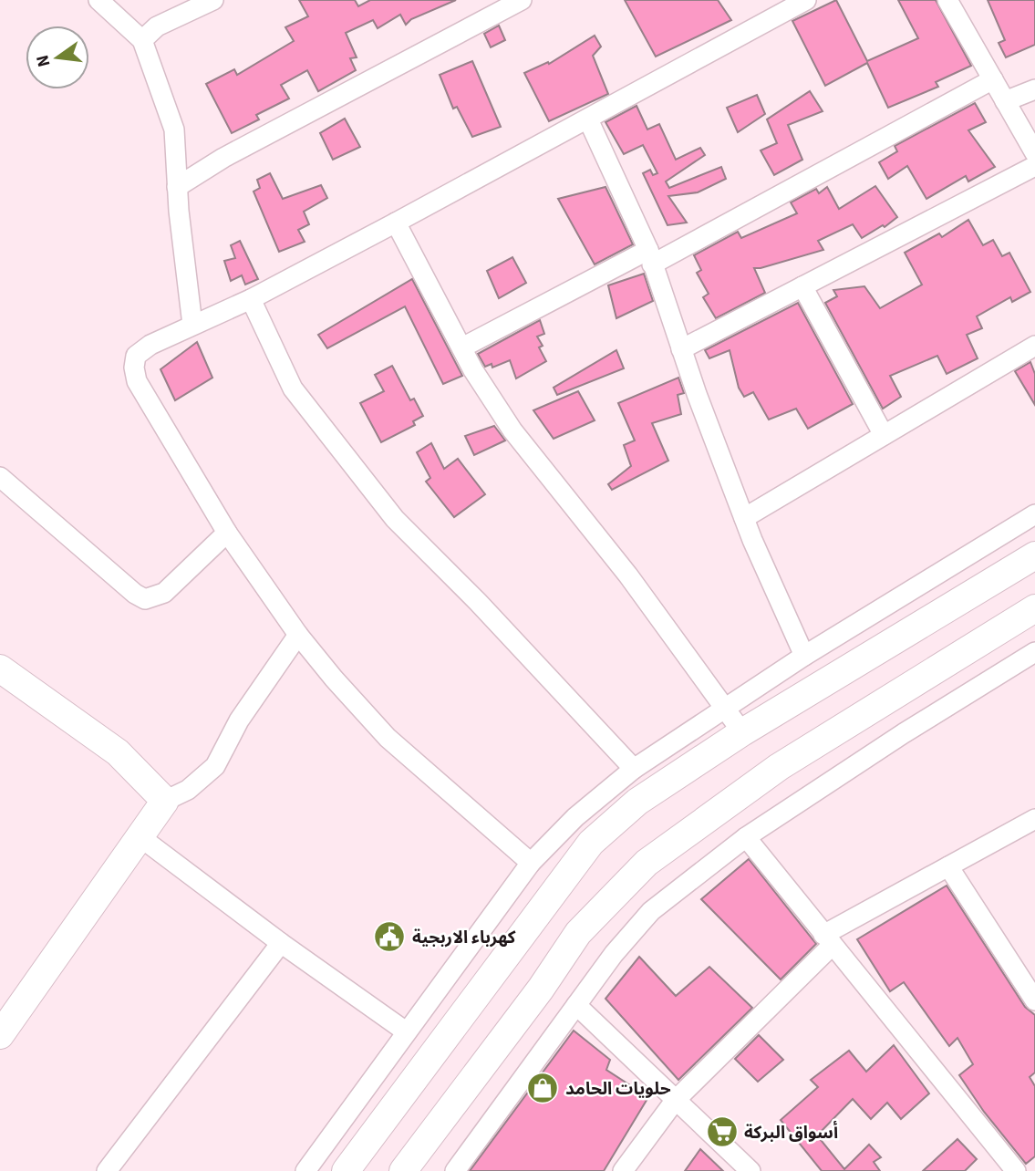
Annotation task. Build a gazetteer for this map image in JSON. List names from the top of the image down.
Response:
{
  "places": {
    "public building": ["كهرباء الاربجية"],
    "shop": ["حلويات الحامد"],
    "supermarket": ["أسواق البركة"]
  },
  "north": "left"
}
